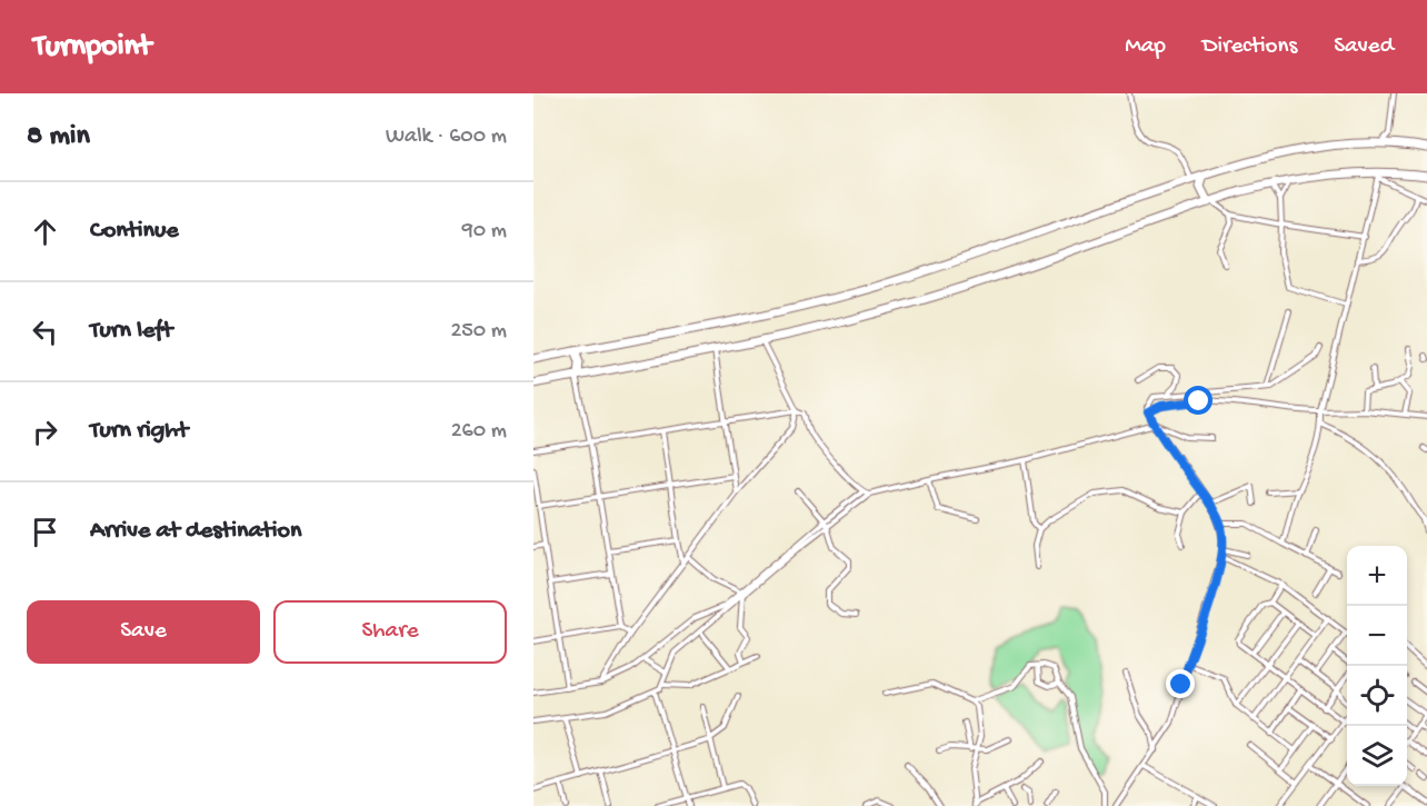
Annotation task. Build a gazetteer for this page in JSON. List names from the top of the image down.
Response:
{
  "page": {
    "header": "Turnpoint",
    "nav": ["Map", "Directions", "Saved"],
    "heading": ["8 min", "Walk · 600 m"],
    "list": [
      ["Continue", "90 m"],
      ["Turn left", "250 m"],
      ["Turn right", "260 m"],
      "Arrive at destination"
    ],
    "map_buttons": ["+", "−"],
    "buttons": ["Save", "Share"]
  }
}
